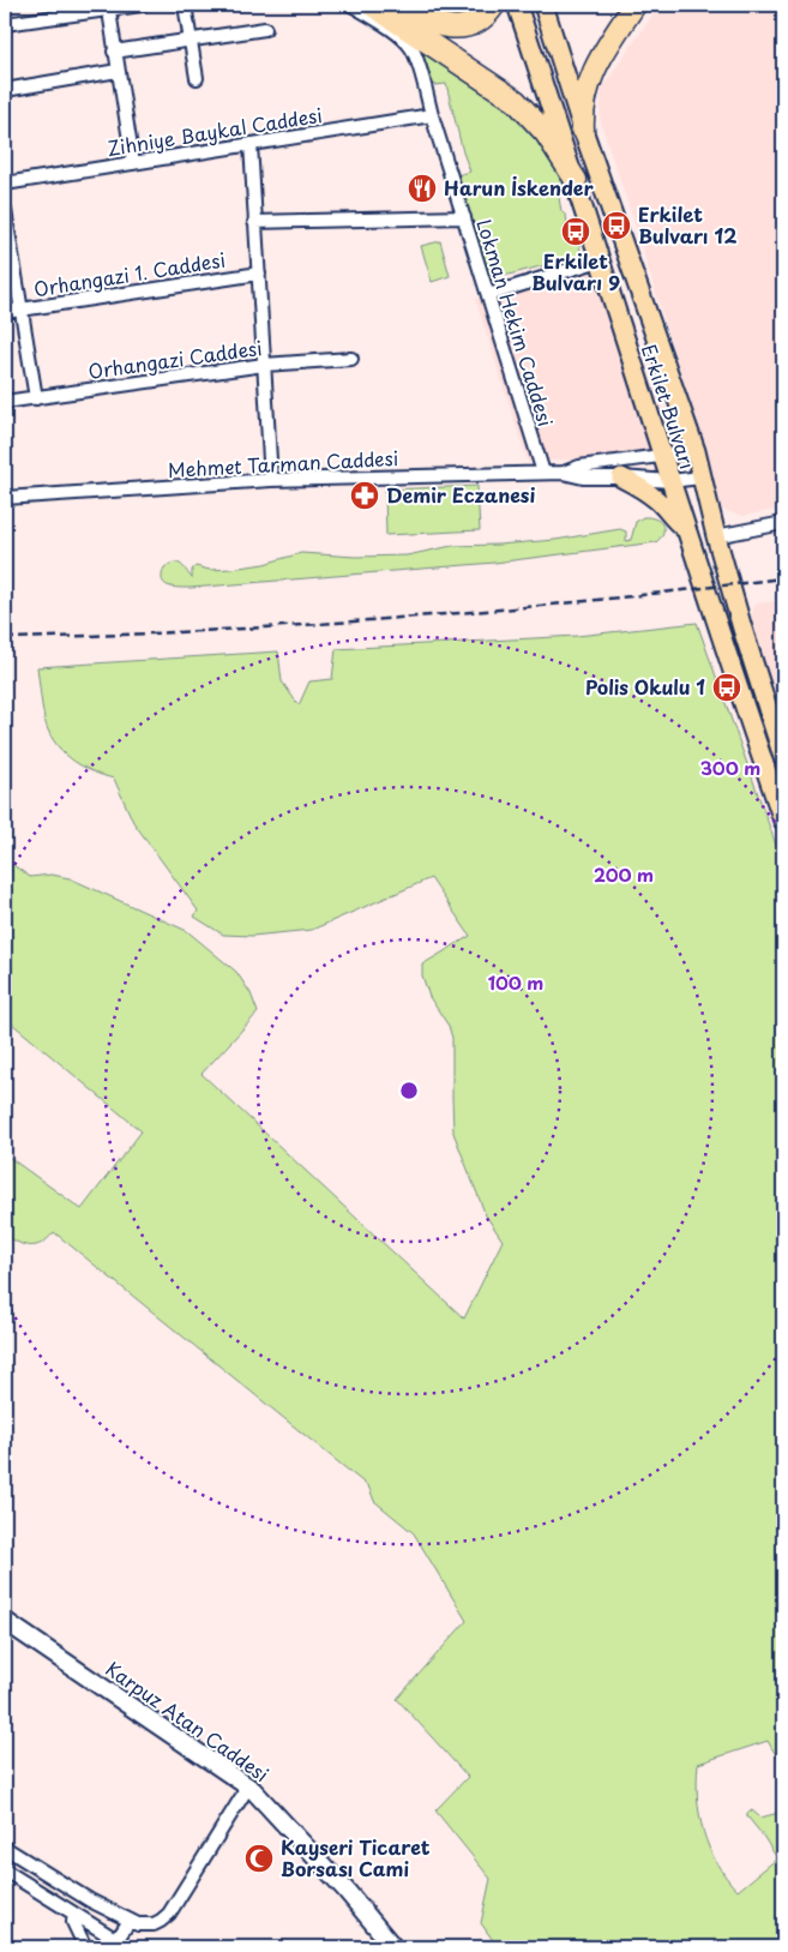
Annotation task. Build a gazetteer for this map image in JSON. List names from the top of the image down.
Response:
{
  "streets": {
    "main road": ["Erkilet Bulvarı"],
    "street": [
      "Zihniye Baykal Caddesi",
      "Orhangazi 1. Caddesi",
      "Lokman Hekim Caddesi",
      "Orhangazi Caddesi",
      "Mehmet Tarman Caddesi",
      "Karpuz Atan Caddesi"
    ]
  },
  "crossings": [
    ["Zihniye Baykal Caddesi", "Lokman Hekim Caddesi"],
    ["Lokman Hekim Caddesi", "Mehmet Tarman Caddesi"],
    ["Erkilet Bulvarı", "Mehmet Tarman Caddesi"]
  ],
  "places": {
    "restaurant": ["Harun İskender"],
    "bus stop": ["Erkilet Bulvarı 12", "Erkilet Bulvarı 9", "Polis Okulu 1"],
    "pharmacy": ["Demir Eczanesi"],
    "mosque": ["Kayseri Ticaret Borsası Cami"]
  },
  "rings": ["300 m", "200 m", "100 m"]
}
